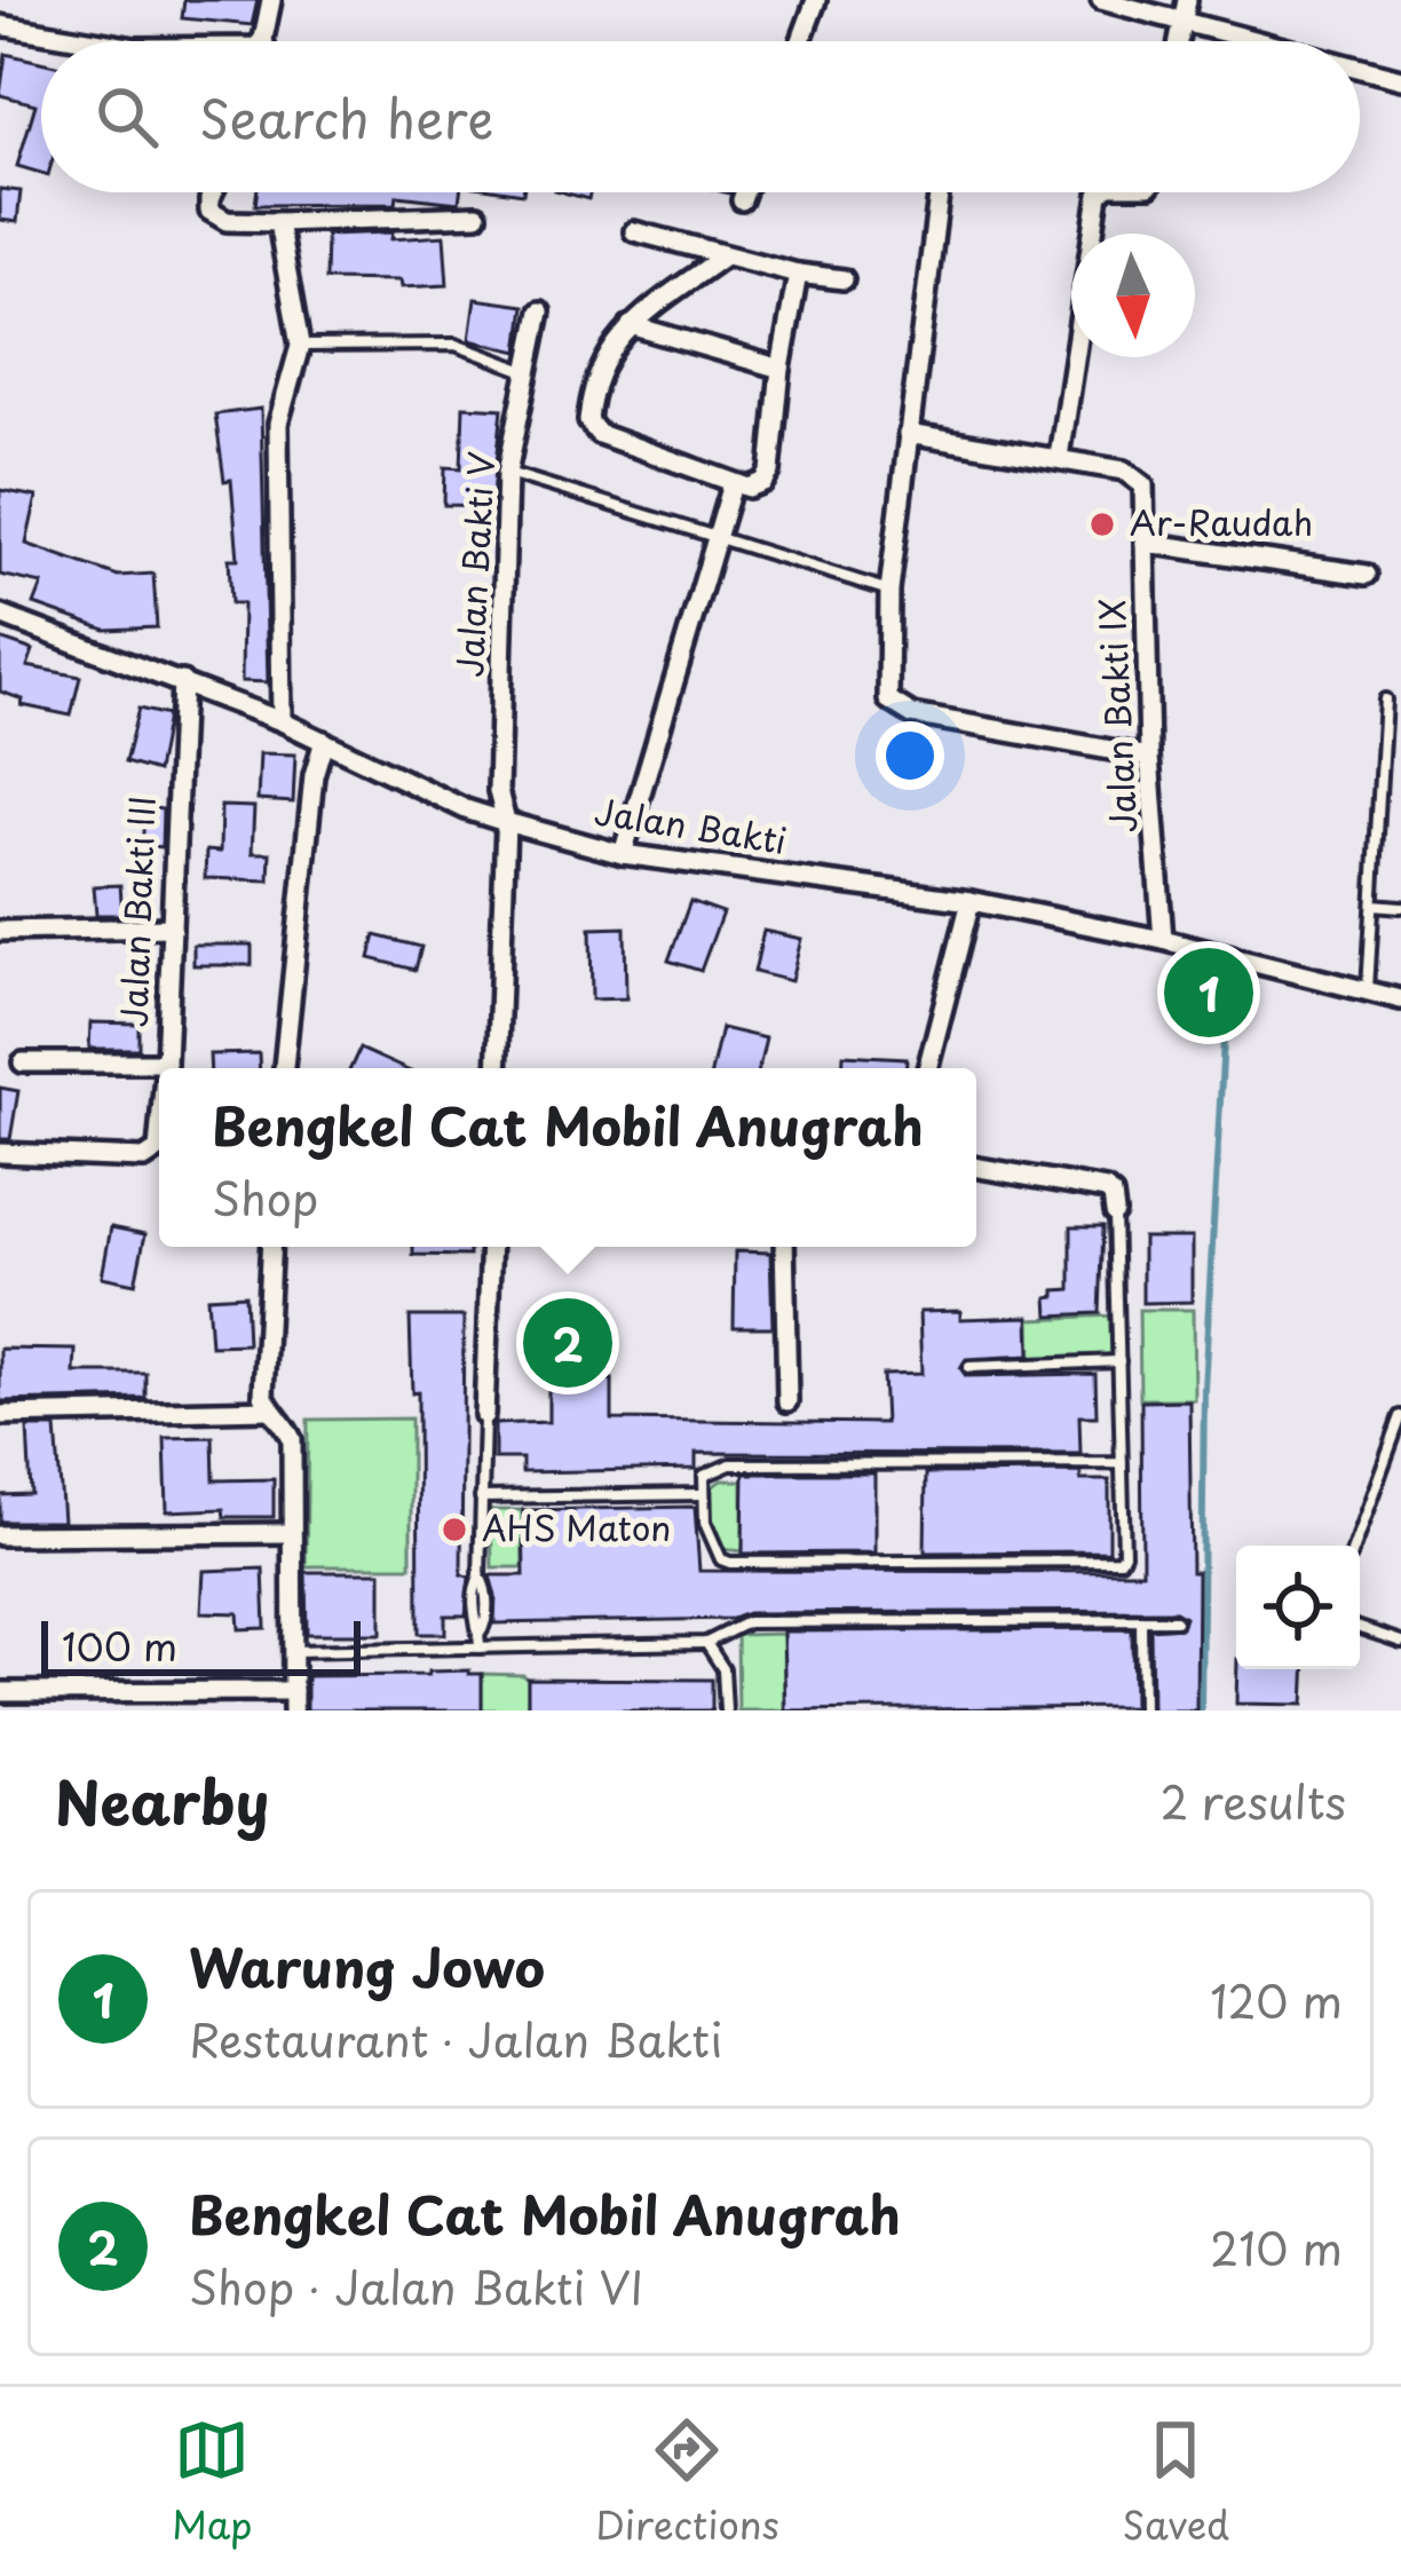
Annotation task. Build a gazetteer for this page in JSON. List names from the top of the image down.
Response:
{
  "streets": {
    "street": [
      "Jalan Bakti V",
      "Jalan Bakti IX",
      "Jalan Bakti",
      "Jalan Bakti III"
    ]
  },
  "crossings": [
    ["Jalan Bakti V", "Jalan Bakti"],
    ["Jalan Bakti IX", "Jalan Bakti"],
    ["Jalan Bakti", "Jalan Bakti III"]
  ],
  "places": ["Ar-Raudah", "AHS Maton"],
  "scale_bar": "100 m",
  "north": "bottom",
  "page": {
    "search": "Search here",
    "pins": ["1", "2"],
    "popup": ["Bengkel Cat Mobil Anugrah", "Shop"],
    "scale": "100 m",
    "heading": ["Nearby", "2 results"],
    "list": [
      {
        "mark": "1",
        "name": "Warung Jowo",
        "note": "Restaurant · Jalan Bakti",
        "value": "120 m"
      },
      {
        "mark": "2",
        "name": "Bengkel Cat Mobil Anugrah",
        "note": "Shop · Jalan Bakti VI",
        "value": "210 m"
      }
    ],
    "nav": ["Map", "Directions", "Saved"]
  }
}
